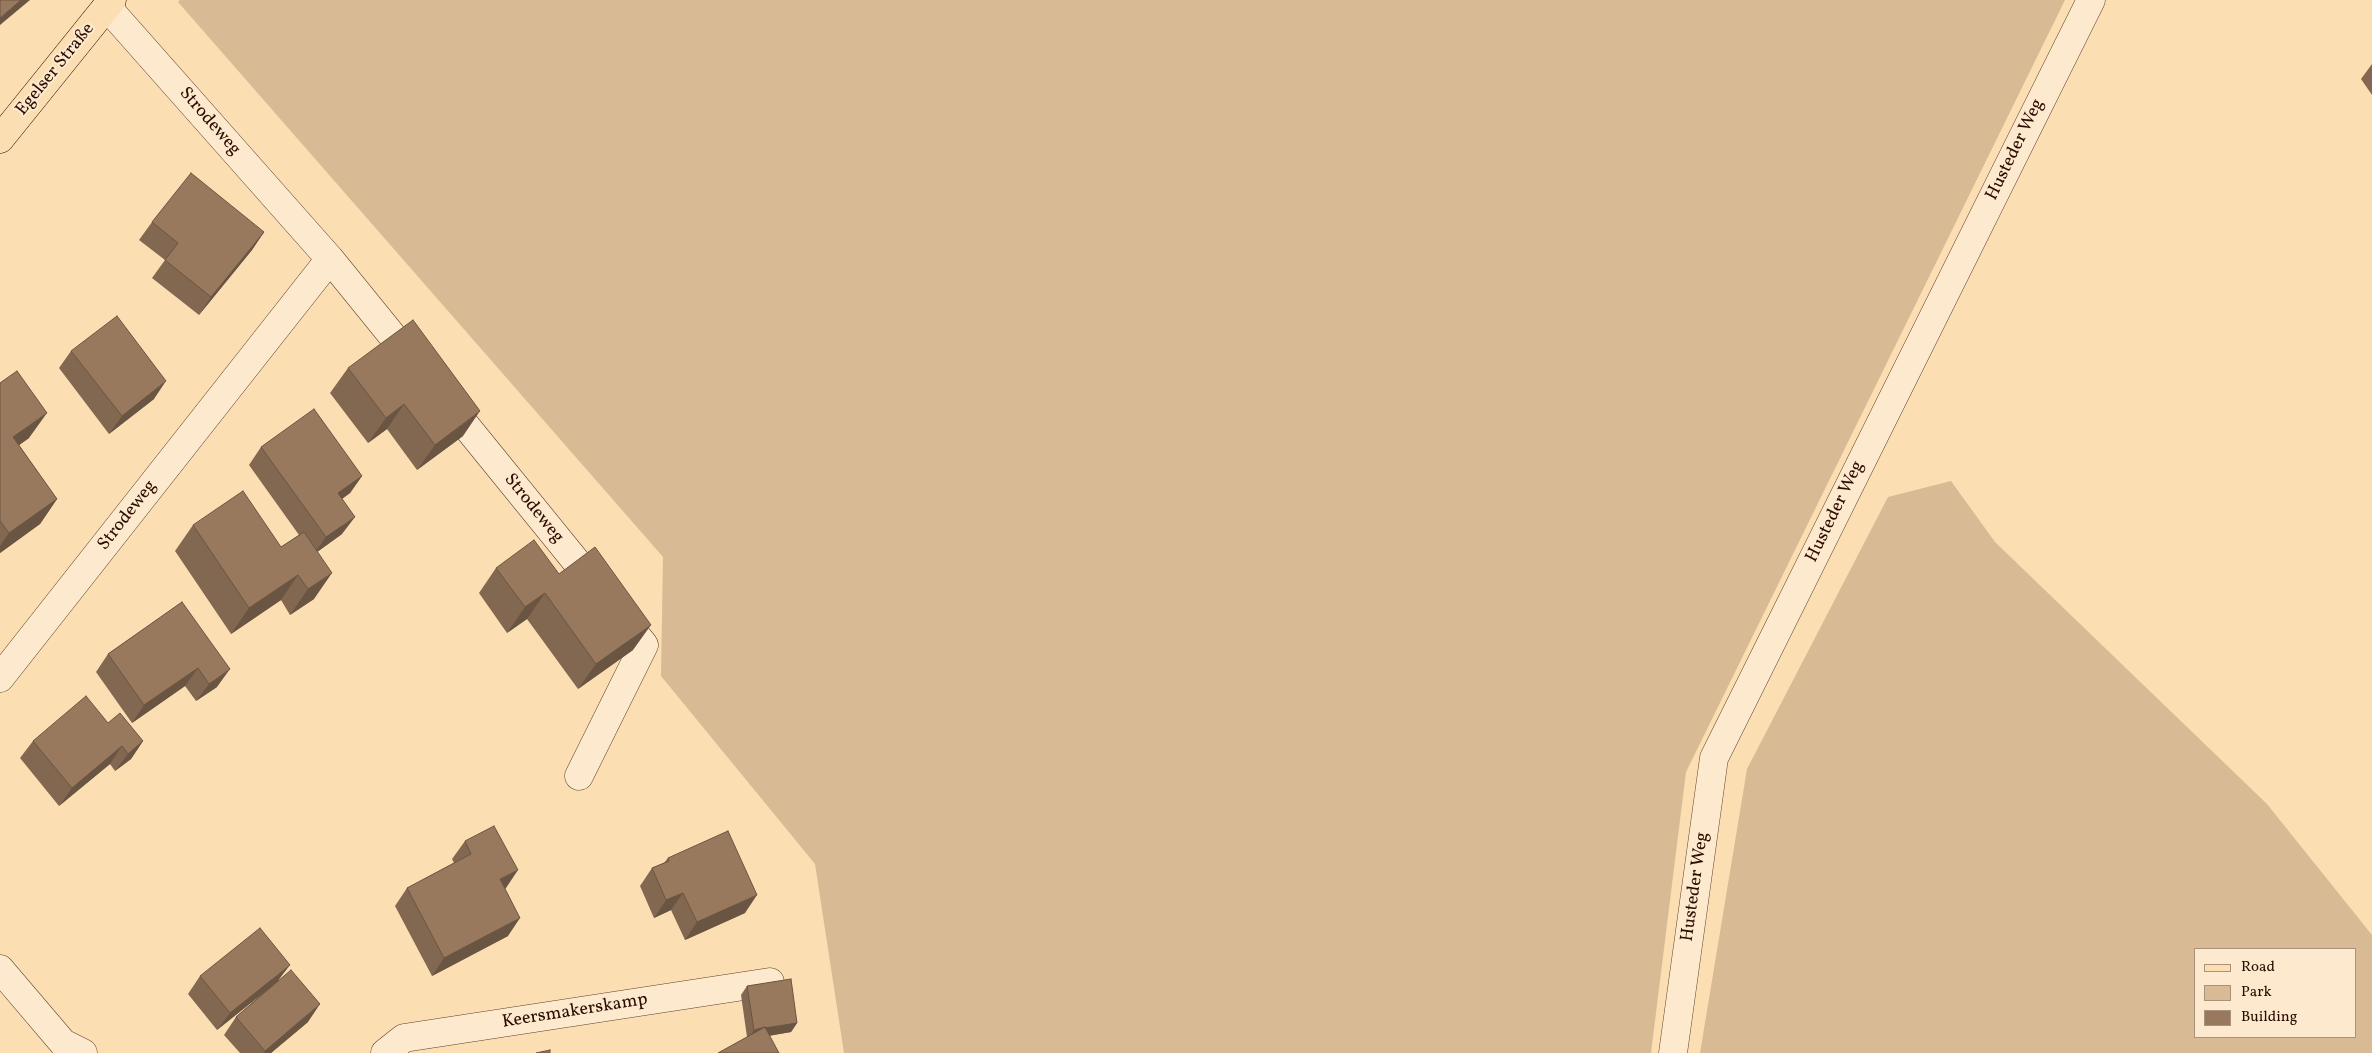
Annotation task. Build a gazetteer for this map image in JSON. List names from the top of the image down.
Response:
{
  "streets": {
    "main road": ["Egelser Straße"],
    "street": ["Strodeweg", "Husteder Weg", "Keersmakerskamp"]
  },
  "crossings": [
    ["Egelser Straße", "Strodeweg"]
  ],
  "legend": ["Road", "Park", "Building"]
}
